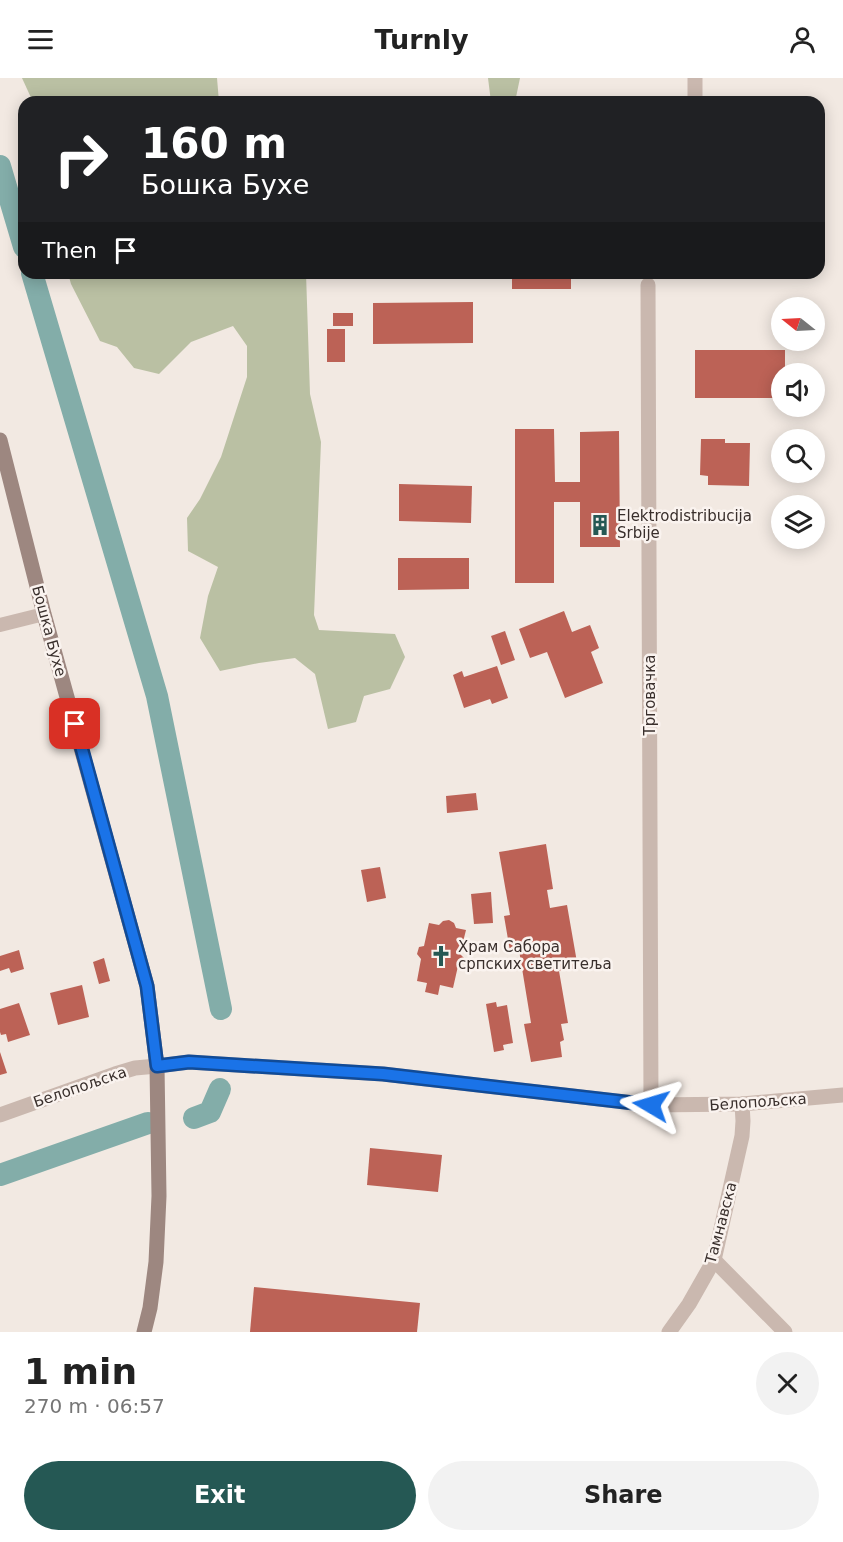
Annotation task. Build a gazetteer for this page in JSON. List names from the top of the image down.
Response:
{
  "streets": {
    "main road": ["Бошка Бухе"],
    "street": ["Трговачка", "Белопољска", "Тамнавска"]
  },
  "crossings": [
    ["Бошка Бухе", "Белопољска"],
    ["Трговачка", "Белопољска"],
    ["Белопољска", "Тамнавска"]
  ],
  "places": {
    "building": ["Elektrodistribucija Srbije"],
    "church": ["Храм Сабора српских светитеља"]
  },
  "north": "left",
  "page": {
    "header": "Turnly",
    "turn": ["160 m", "Бошка Бухе"],
    "then": "Then",
    "heading": ["1 min", "270 m · 06:57"],
    "buttons": ["Exit", "Share"]
  }
}
